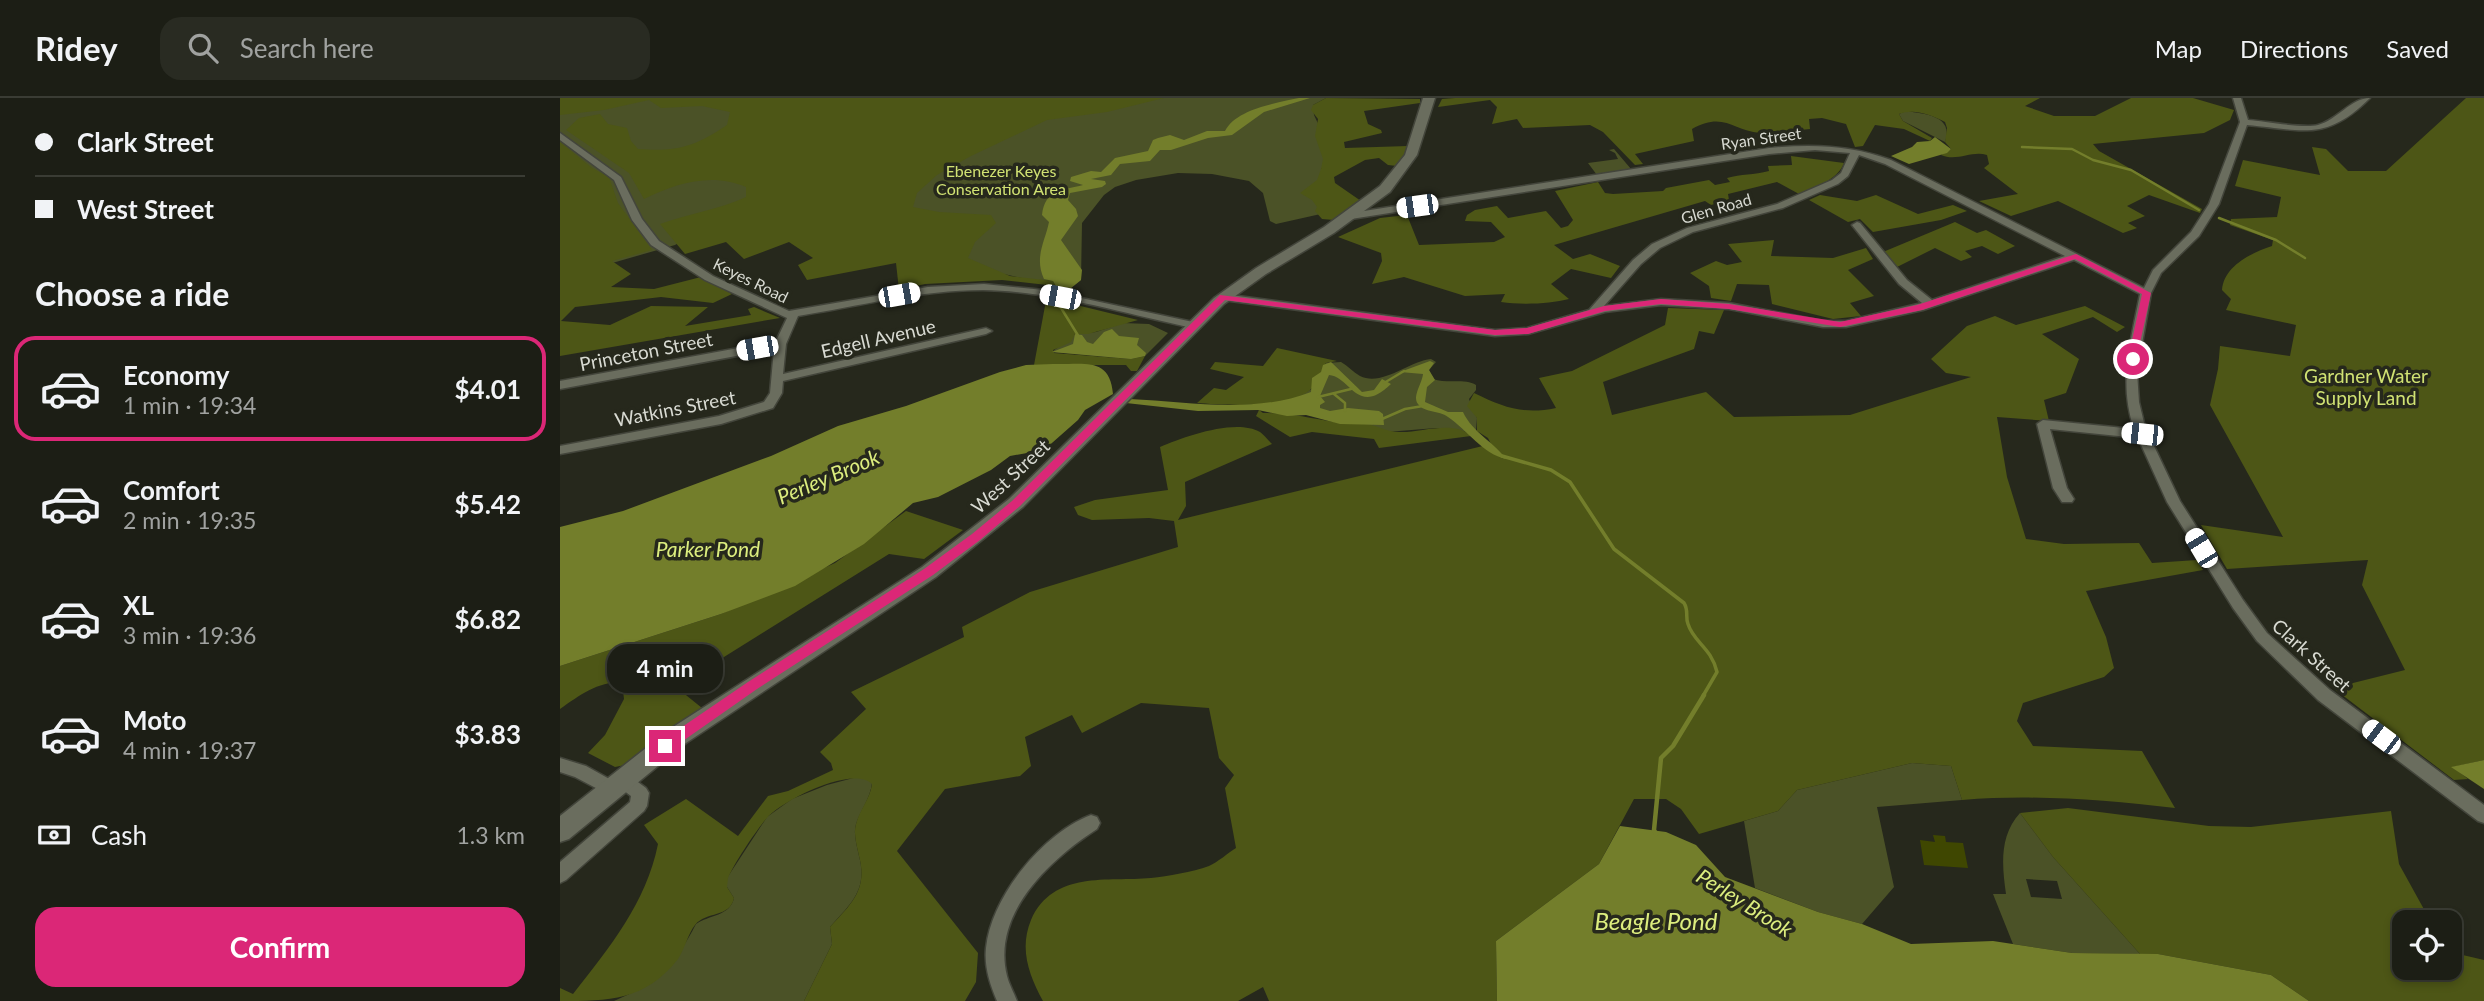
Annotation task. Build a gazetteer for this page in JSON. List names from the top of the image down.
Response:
{
  "streets": {
    "main road": ["West Street"],
    "street": [
      "Ryan Street",
      "Glen Road",
      "Keyes Road",
      "Edgell Avenue",
      "Princeton Street",
      "Watkins Street",
      "Clark Street"
    ]
  },
  "crossings": [
    ["Ryan Street", "Glen Road"],
    ["Ryan Street", "West Street"],
    ["Ryan Street", "Clark Street"],
    ["Keyes Road", "West Street"],
    ["Edgell Avenue", "Watkins Street"]
  ],
  "water": ["Perley Brook", "Parker Pond", "Beagle Pond"],
  "parks": ["Ebenezer Keyes Conservation Area", "Gardner Water Supply Land"],
  "page": {
    "header": "Ridey",
    "search": "Search here",
    "nav": ["Map", "Directions", "Saved"],
    "banner": ["Clark Street", "West Street"],
    "heading": "Choose a ride",
    "list": [
      {
        "name": "Economy",
        "note": "1 min · 19:34",
        "value": "$4.01"
      },
      {
        "name": "Comfort",
        "note": "2 min · 19:35",
        "value": "$5.42"
      },
      {
        "name": "XL",
        "note": "3 min · 19:36",
        "value": "$6.82"
      },
      {
        "name": "Moto",
        "note": "4 min · 19:37",
        "value": "$3.83"
      }
    ],
    "bubble": "4 min",
    "pay": ["Cash", "1.3 km"],
    "buttons": "Confirm"
  }
}
